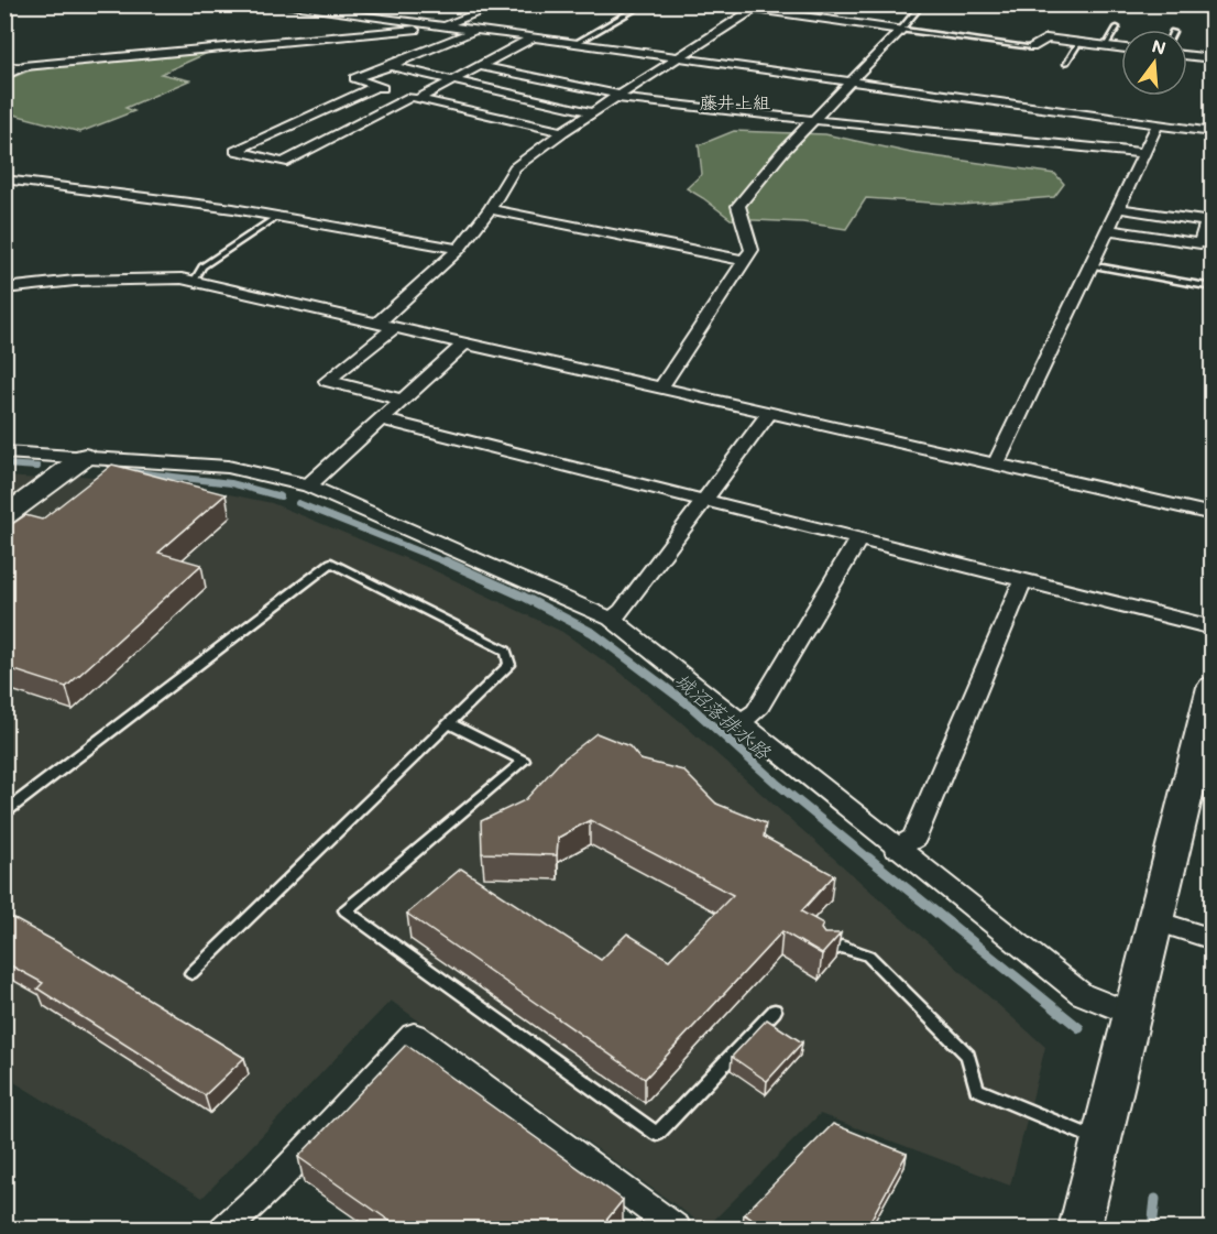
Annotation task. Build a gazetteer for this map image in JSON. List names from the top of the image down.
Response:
{
  "districts": ["藤井上組"],
  "water": ["城沼落排水路"],
  "north": "top"
}
